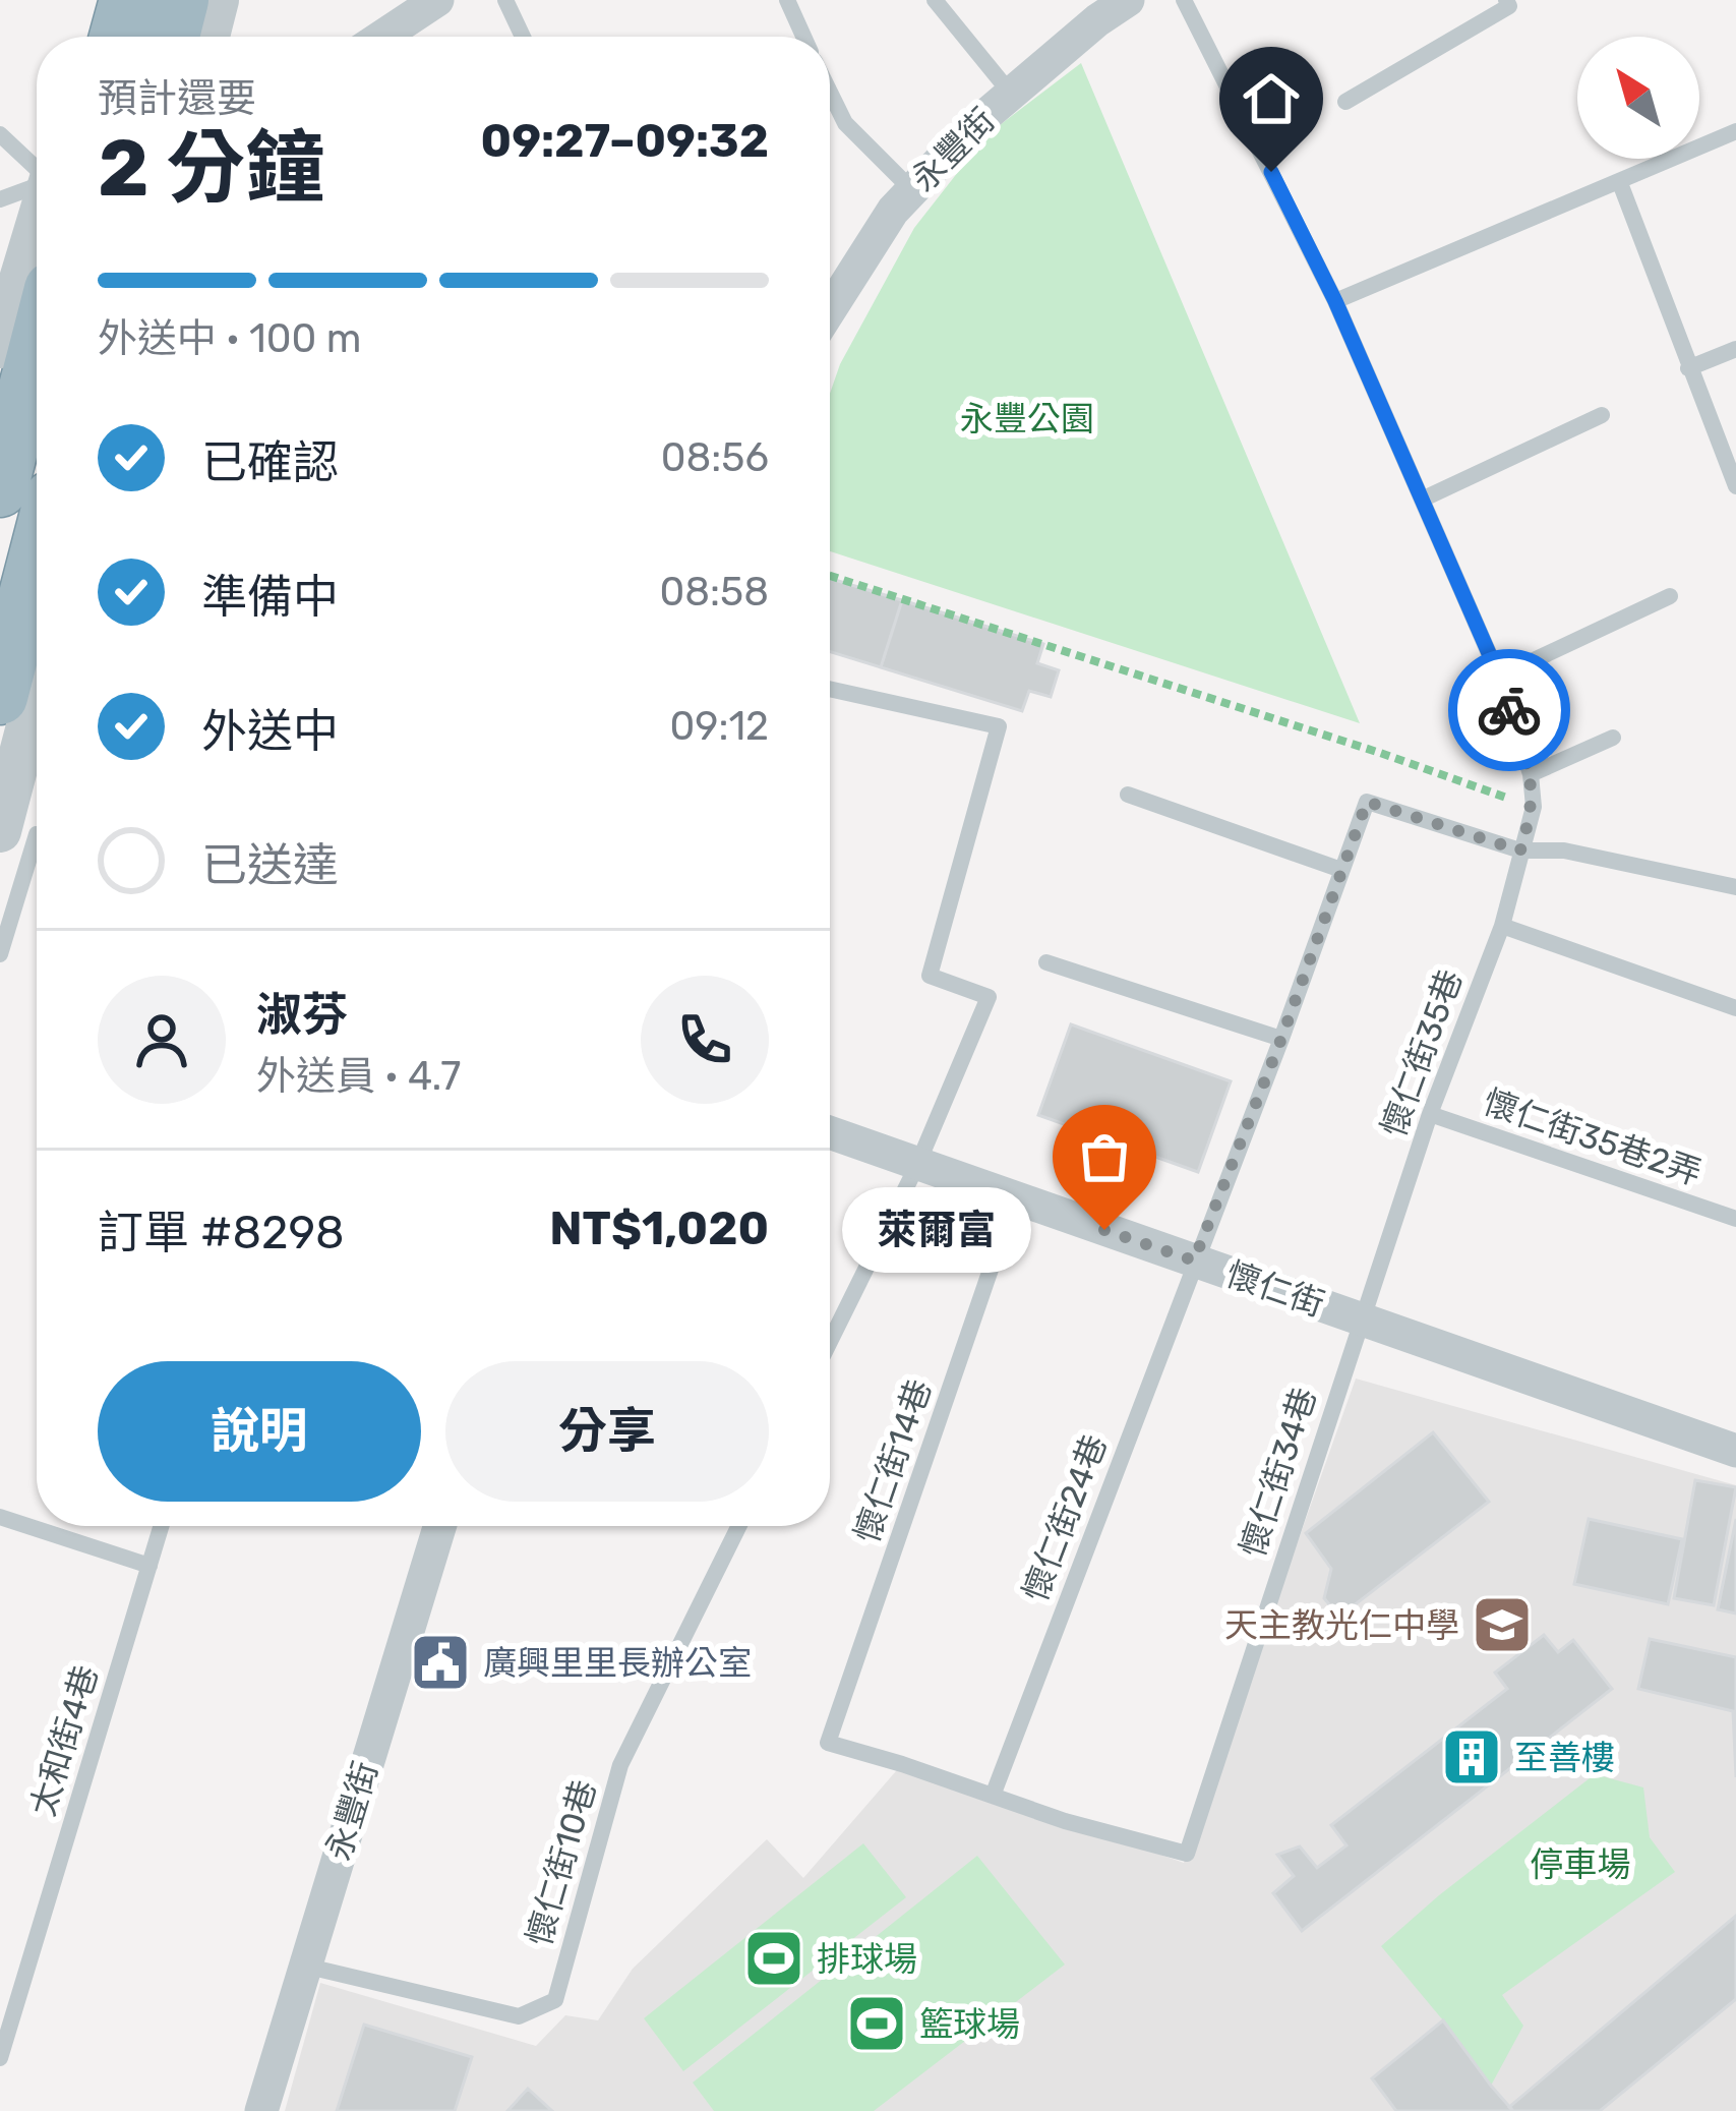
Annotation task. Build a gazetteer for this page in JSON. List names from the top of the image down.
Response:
{
  "streets": {
    "street": ["永豐街", "懷仁街"],
    "lane": [
      "懷仁街35巷",
      "懷仁街35巷2弄",
      "懷仁街14巷",
      "懷仁街34巷",
      "懷仁街24巷",
      "太和街4巷",
      "懷仁街10巷"
    ]
  },
  "crossings": [
    ["永豐街", "懷仁街10巷"],
    ["懷仁街35巷", "懷仁街35巷2弄"],
    ["懷仁街35巷", "懷仁街"],
    ["懷仁街35巷", "懷仁街34巷"],
    ["懷仁街35巷", "懷仁街24巷"],
    ["懷仁街", "懷仁街14巷"],
    ["懷仁街", "懷仁街34巷"],
    ["懷仁街", "懷仁街24巷"],
    ["懷仁街14巷", "懷仁街34巷"],
    ["懷仁街14巷", "懷仁街24巷"],
    ["懷仁街34巷", "懷仁街24巷"]
  ],
  "parks": ["永豐公園", "停車場"],
  "places": {
    "other": ["萊爾富"],
    "school or university": ["天主教光仁中學"],
    "public building": ["廣興里里長辦公室"],
    "building": ["至善樓"],
    "sports": ["排球場", "籃球場"]
  },
  "north": "top left",
  "page": {
    "heading": ["2 分鐘", "預計還要", "09:27–09:32"],
    "panel": [
      "淑芬",
      "外送員 · 4.7",
      "訂單 #8298",
      "NT$1,020"
    ],
    "bar": "外送中 · 100 m",
    "list": [
      ["已確認", "08:56"],
      ["準備中", "08:58"],
      ["外送中", "09:12"],
      "已送達"
    ],
    "bubble": "萊爾富",
    "buttons": ["說明", "分享"]
  }
}
